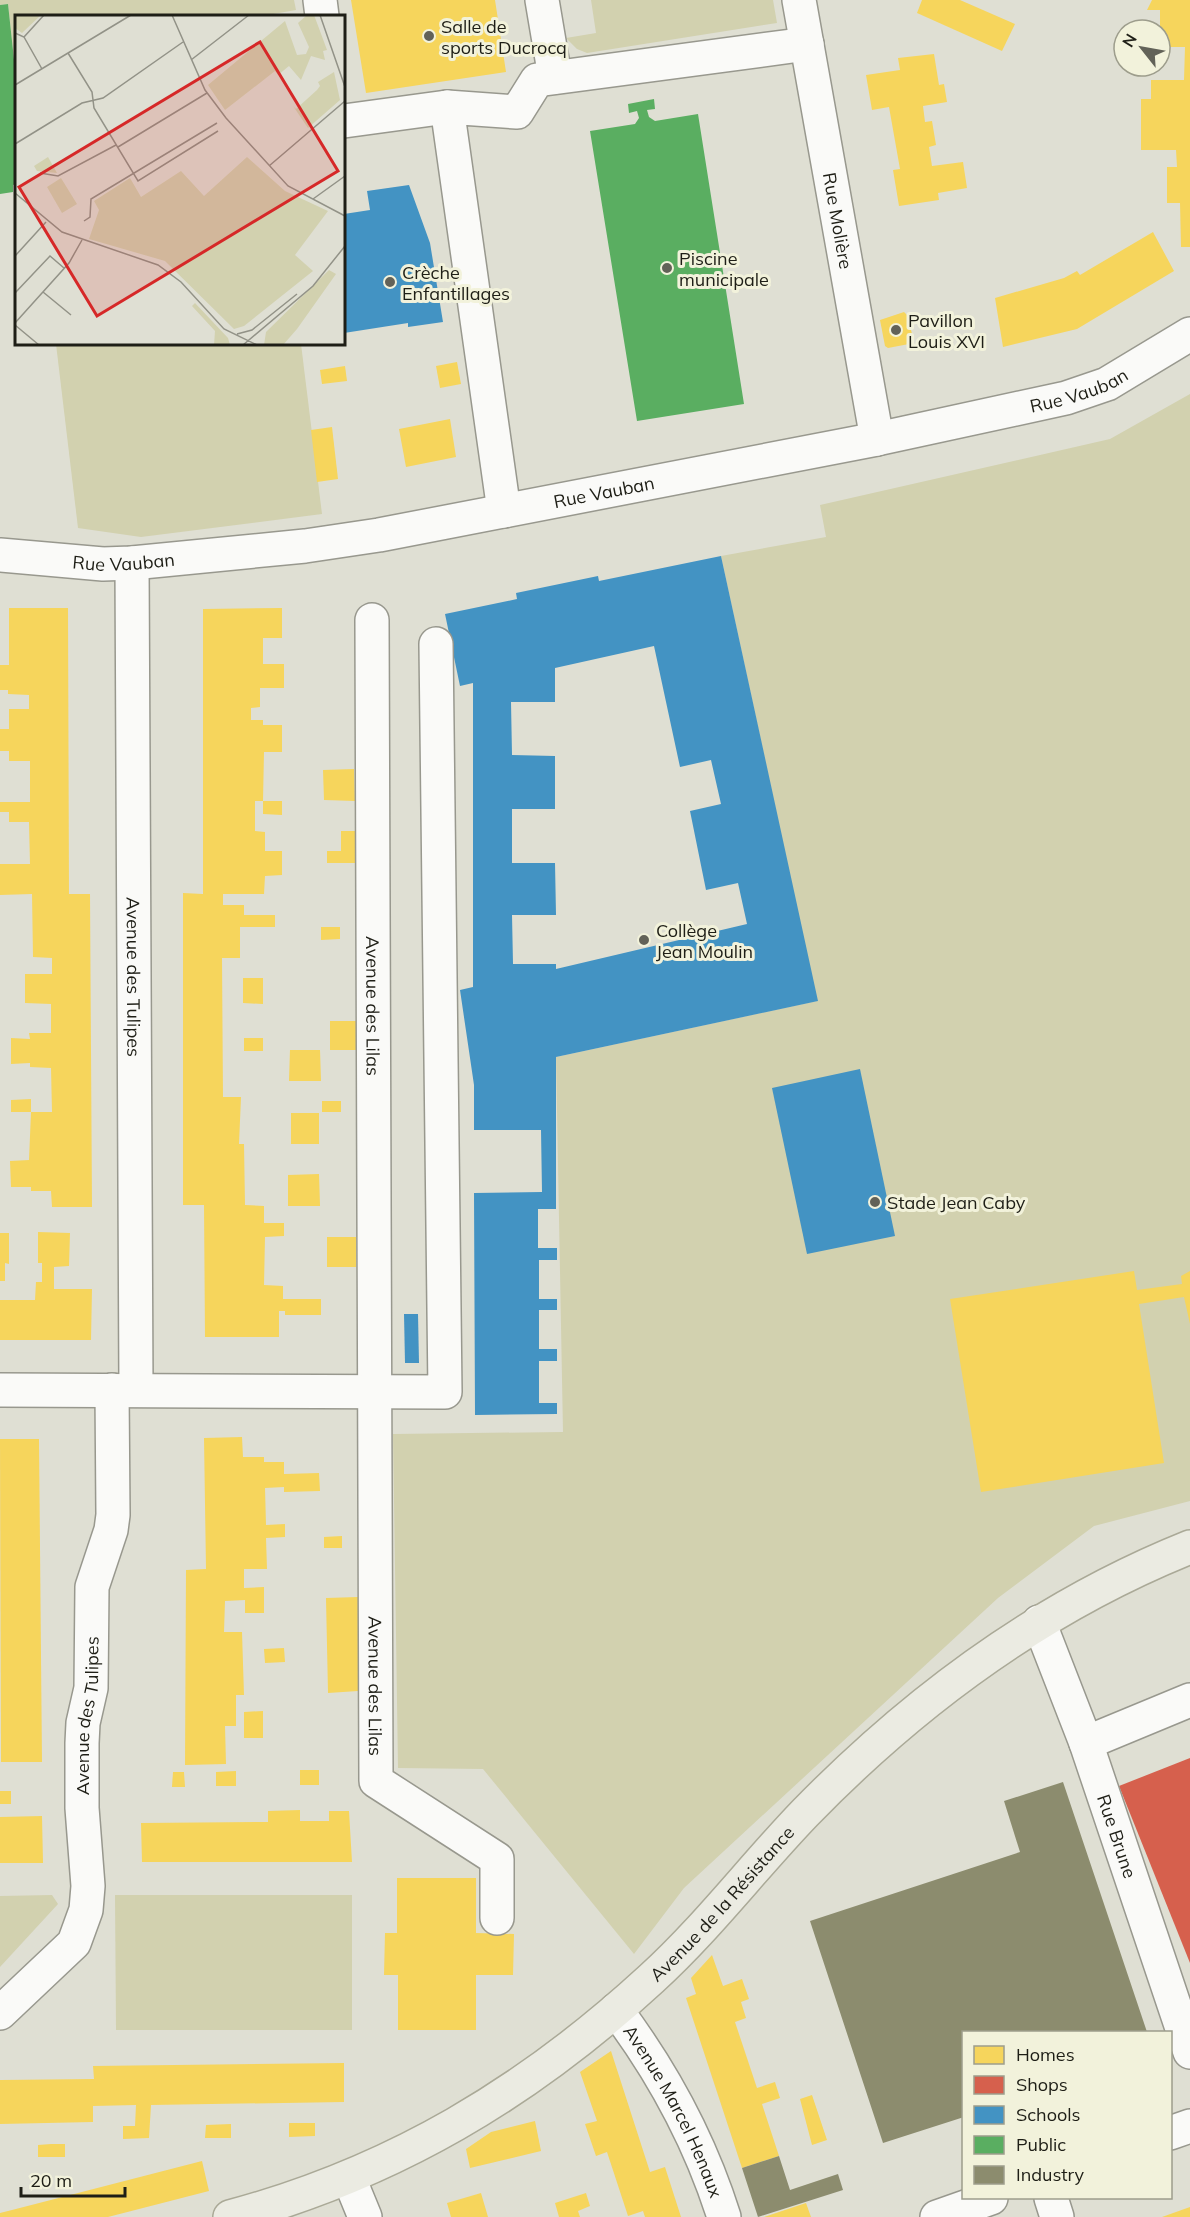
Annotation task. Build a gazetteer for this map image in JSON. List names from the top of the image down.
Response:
{
  "streets": {
    "main road": ["Avenue de la Résistance"],
    "street": [
      "Rue Molière",
      "Rue Vauban",
      "Avenue des Tulipes",
      "Avenue des Lilas",
      "Rue Brune",
      "Avenue Marcel Henaux"
    ]
  },
  "crossings": [
    ["Rue Molière", "Rue Vauban"],
    ["Rue Vauban", "Avenue des Tulipes"],
    ["Rue Brune", "Avenue de la Résistance"],
    ["Avenue de la Résistance", "Avenue Marcel Henaux"]
  ],
  "places": [
    "Salle de sports Ducrocq",
    "Piscine municipale",
    "Crèche Enfantillages",
    "Pavillon Louis XVI",
    "Collège Jean Moulin",
    "Stade Jean Caby"
  ],
  "legend": [
    "Homes",
    "Shops",
    "Schools",
    "Public",
    "Industry"
  ],
  "scale_bar": "20 m",
  "north": "top left"
}
